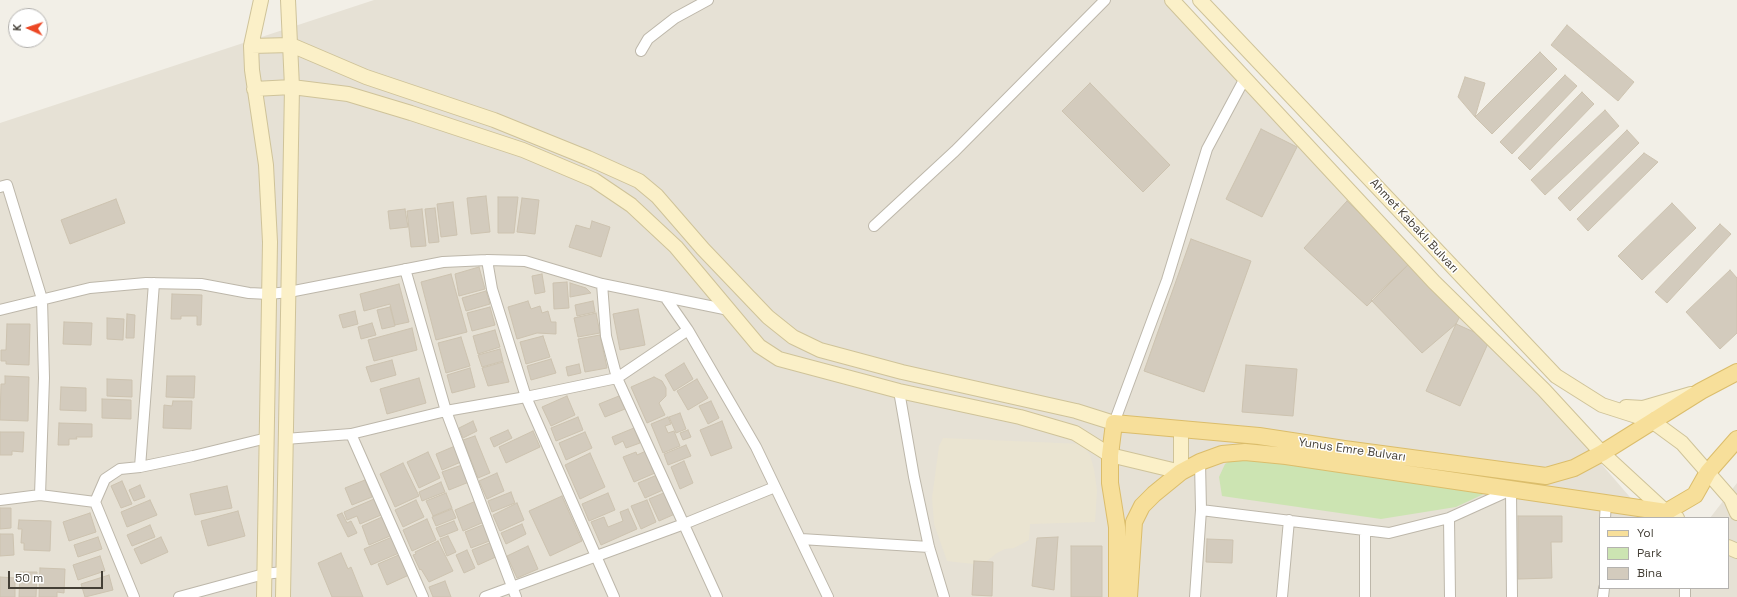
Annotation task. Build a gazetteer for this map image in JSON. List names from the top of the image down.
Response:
{
  "streets": {
    "main road": ["Yunus Emre Bulvarı"],
    "street": ["Ahmet Kabaklı Bulvarı"]
  },
  "crossings": [
    ["Ahmet Kabaklı Bulvarı", "Yunus Emre Bulvarı"]
  ],
  "legend": ["Yol", "Park", "Bina"],
  "scale_bar": "50 m",
  "north": "left"
}
